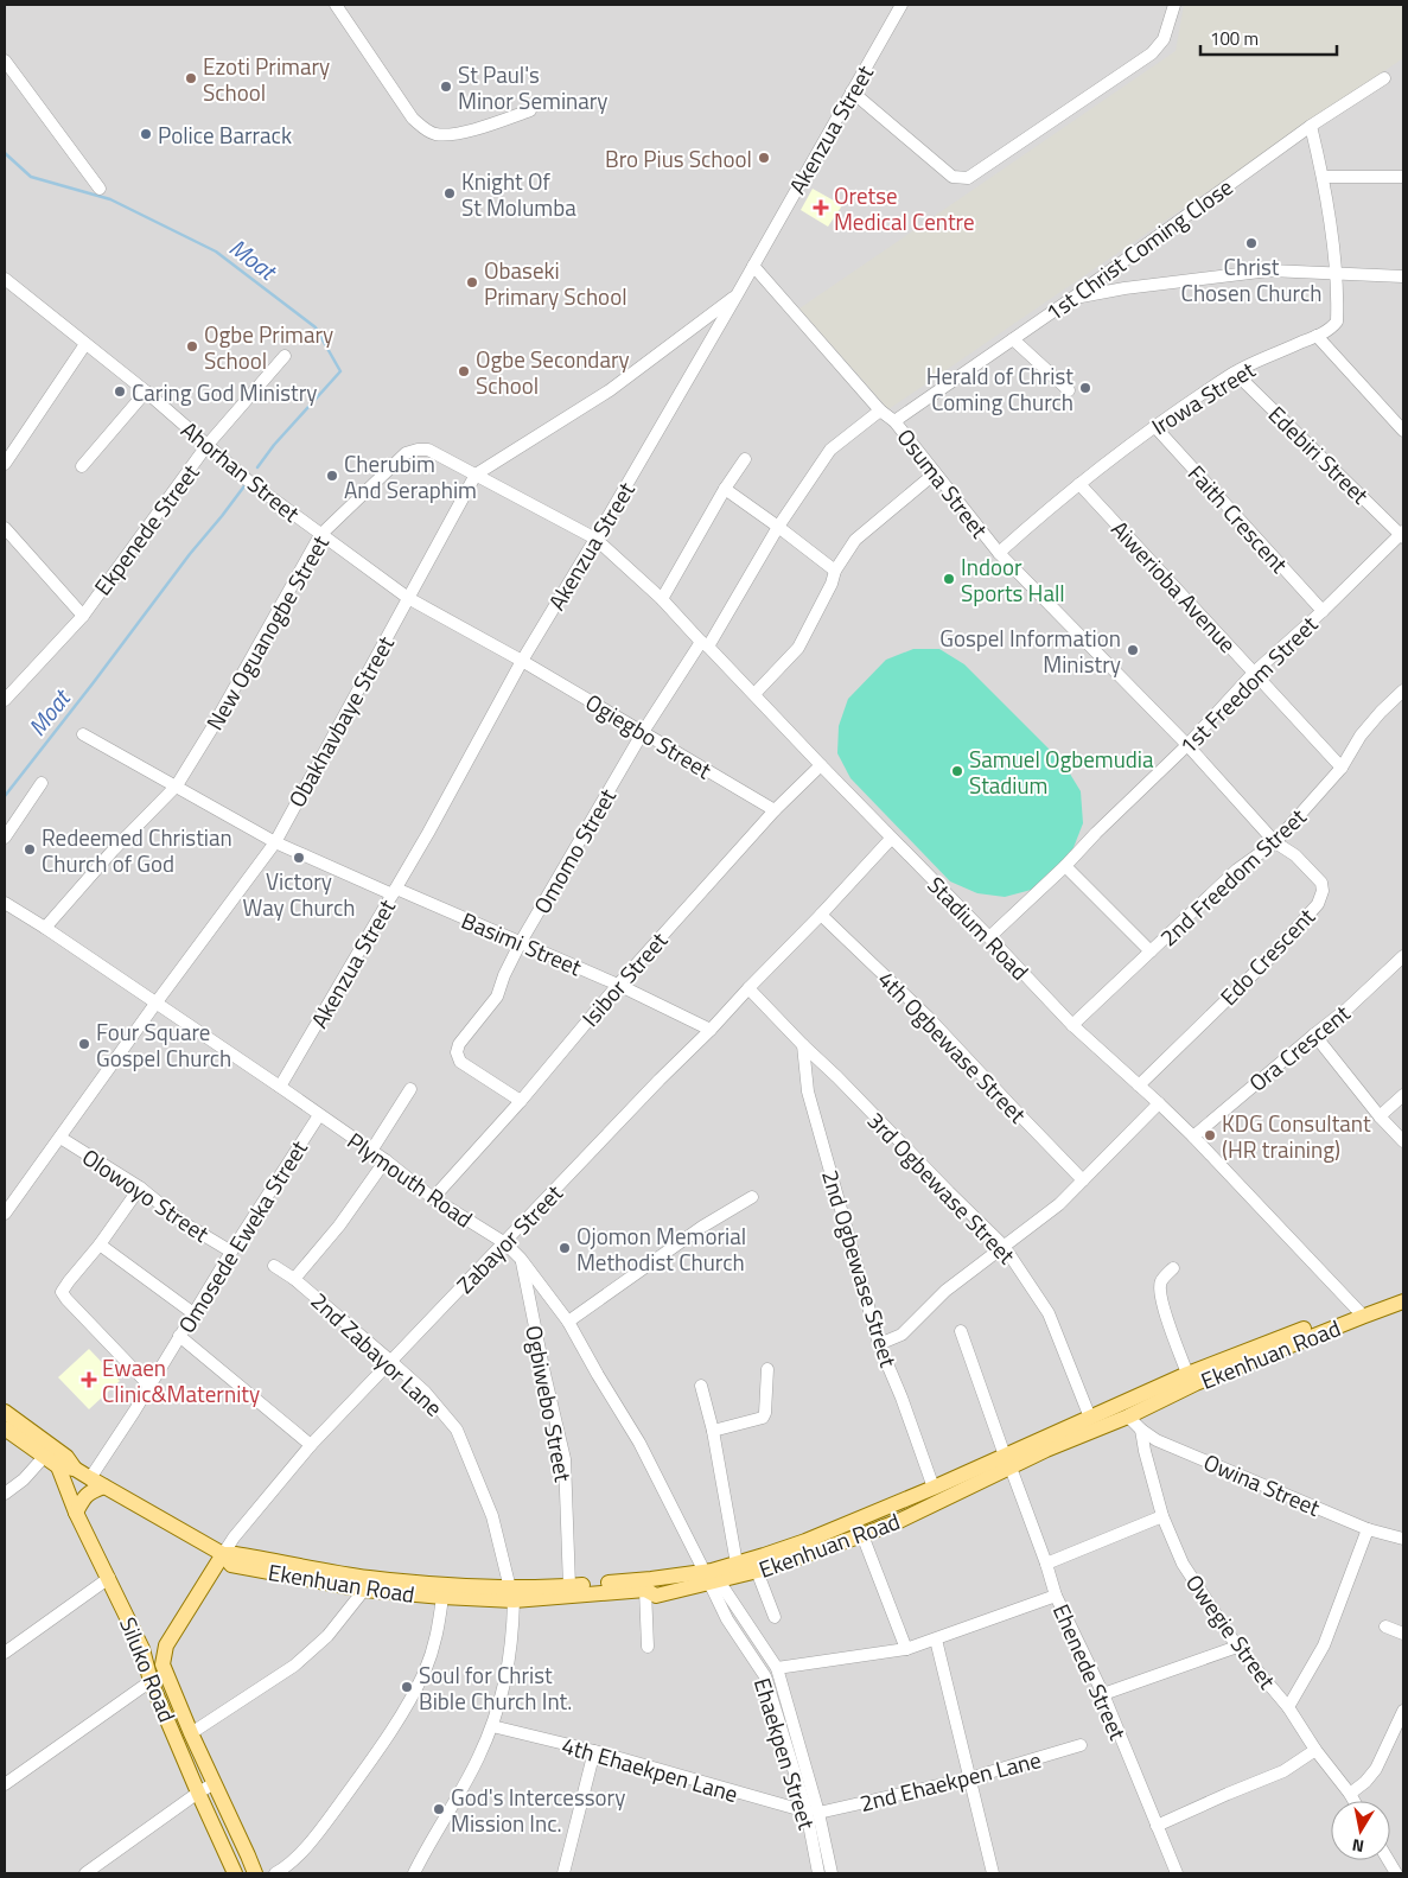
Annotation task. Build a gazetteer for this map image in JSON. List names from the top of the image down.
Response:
{
  "streets": {
    "main road": ["Zabayor Street", "Ekenhuan Road", "Siluko Road"],
    "street": [
      "Akenzua Street",
      "1st Christ Coming Close",
      "Irowa Street",
      "Edebiri Street",
      "Ahorhan Street",
      "Osuma Street",
      "Faith Crescent",
      "Ekpenede Street",
      "Aiwerioba Avenue",
      "New Oguanogbe Street",
      "1st Freedom Street",
      "Obakhavbaye Street",
      "Ogiegbo Street",
      "Omomo Street",
      "2nd Freedom Street",
      "Stadium Road",
      "Basimi Street",
      "Edo Crescent",
      "Isibor Street",
      "4th Ogbewase Street",
      "Ora Crescent",
      "Plymouth Road",
      "3rd Ogbewase Street",
      "Olowoyo Street",
      "Omosede Eweka Street",
      "2nd Ogbewase Street",
      "2nd Zabayor Lane",
      "Ogbiwebo Street",
      "Owina Street",
      "Owegie Street",
      "Ehenede Street",
      "Ehaekpen Street",
      "4th Ehaekpen Lane",
      "2nd Ehaekpen Lane"
    ]
  },
  "crossings": [
    ["Akenzua Street", "Ahorhan Street"],
    ["Akenzua Street", "Osuma Street"],
    ["Akenzua Street", "New Oguanogbe Street"],
    ["Akenzua Street", "Obakhavbaye Street"],
    ["Akenzua Street", "Ogiegbo Street"],
    ["Akenzua Street", "Stadium Road"],
    ["Akenzua Street", "Basimi Street"],
    ["Akenzua Street", "Plymouth Road"],
    ["1st Christ Coming Close", "Osuma Street"],
    ["Irowa Street", "Edebiri Street"],
    ["Irowa Street", "Osuma Street"],
    ["Irowa Street", "Faith Crescent"],
    ["Irowa Street", "Aiwerioba Avenue"],
    ["Edebiri Street", "1st Freedom Street"],
    ["Ahorhan Street", "Ekpenede Street"],
    ["Ahorhan Street", "New Oguanogbe Street"],
    ["Ahorhan Street", "Obakhavbaye Street"],
    ["Ahorhan Street", "Ogiegbo Street"],
    ["Osuma Street", "1st Freedom Street"],
    ["Osuma Street", "Omomo Street"],
    ["Osuma Street", "Edo Crescent"],
    ["Faith Crescent", "1st Freedom Street"],
    ["Aiwerioba Avenue", "1st Freedom Street"],
    ["Aiwerioba Avenue", "2nd Freedom Street"],
    ["New Oguanogbe Street", "Obakhavbaye Street"],
    ["New Oguanogbe Street", "Stadium Road"],
    ["New Oguanogbe Street", "Basimi Street"],
    ["New Oguanogbe Street", "Plymouth Road"],
    ["1st Freedom Street", "Stadium Road"],
    ["1st Freedom Street", "Edo Crescent"],
    ["Obakhavbaye Street", "Basimi Street"],
    ["Obakhavbaye Street", "Plymouth Road"],
    ["Obakhavbaye Street", "Olowoyo Street"],
    ["Ogiegbo Street", "Omomo Street"],
    ["Ogiegbo Street", "Isibor Street"],
    ["Omomo Street", "Stadium Road"],
    ["Omomo Street", "Basimi Street"],
    ["Omomo Street", "Isibor Street"],
    ["2nd Freedom Street", "Stadium Road"],
    ["2nd Freedom Street", "Edo Crescent"],
    ["Stadium Road", "Edo Crescent"],
    ["Stadium Road", "Isibor Street"],
    ["Stadium Road", "Ora Crescent"],
    ["Stadium Road", "Zabayor Street"],
    ["Stadium Road", "Ekenhuan Road"],
    ["Basimi Street", "Isibor Street"],
    ["Basimi Street", "Zabayor Street"],
    ["Isibor Street", "Plymouth Road"],
    ["4th Ogbewase Street", "Zabayor Street"],
    ["Plymouth Road", "Omosede Eweka Street"],
    ["Plymouth Road", "Zabayor Street"],
    ["Plymouth Road", "Ekenhuan Road"],
    ["Plymouth Road", "Ogbiwebo Street"],
    ["Plymouth Road", "Ehaekpen Street"],
    ["3rd Ogbewase Street", "Zabayor Street"],
    ["3rd Ogbewase Street", "2nd Ogbewase Street"],
    ["3rd Ogbewase Street", "Ekenhuan Road"],
    ["Olowoyo Street", "Omosede Eweka Street"],
    ["Omosede Eweka Street", "Ekenhuan Road"],
    ["Zabayor Street", "2nd Zabayor Lane"],
    ["Zabayor Street", "Ekenhuan Road"],
    ["Zabayor Street", "Siluko Road"],
    ["2nd Ogbewase Street", "Ekenhuan Road"],
    ["2nd Zabayor Lane", "Ekenhuan Road"],
    ["2nd Zabayor Lane", "4th Ehaekpen Lane"],
    ["Ekenhuan Road", "Ogbiwebo Street"],
    ["Ekenhuan Road", "Owina Street"],
    ["Ekenhuan Road", "Siluko Road"],
    ["Ekenhuan Road", "Ehenede Street"],
    ["Ekenhuan Road", "Ehaekpen Street"],
    ["Owina Street", "Owegie Street"],
    ["Ehaekpen Street", "4th Ehaekpen Lane"],
    ["Ehaekpen Street", "2nd Ehaekpen Lane"],
    ["4th Ehaekpen Lane", "2nd Ehaekpen Lane"]
  ],
  "water": ["Moat"],
  "places": {
    "other": [
      "Ezoti Primary School",
      "St Paul's Minor Seminary",
      "Police Barrack",
      "Bro Pius School",
      "Knight Of St Molumba",
      "Christ Chosen Church",
      "Obaseki Primary School",
      "Ogbe Primary School",
      "Ogbe Secondary School",
      "Herald of Christ Coming Church",
      "Caring God Ministry",
      "Cherubim And Seraphim",
      "Indoor Sports Hall",
      "Gospel Information Ministry",
      "Samuel Ogbemudia Stadium",
      "Redeemed Christian Church of God",
      "Victory Way Church",
      "Four Square Gospel Church",
      "KDG Consultant (HR training)",
      "Ojomon Memorial Methodist Church",
      "Soul for Christ Bible Church Int.",
      "God's Intercessory Mission Inc."
    ],
    "health": ["Oretse Medical Centre", "Ewaen Clinic&Maternity"]
  },
  "scale_bar": "100 m",
  "north": "bottom"
}
